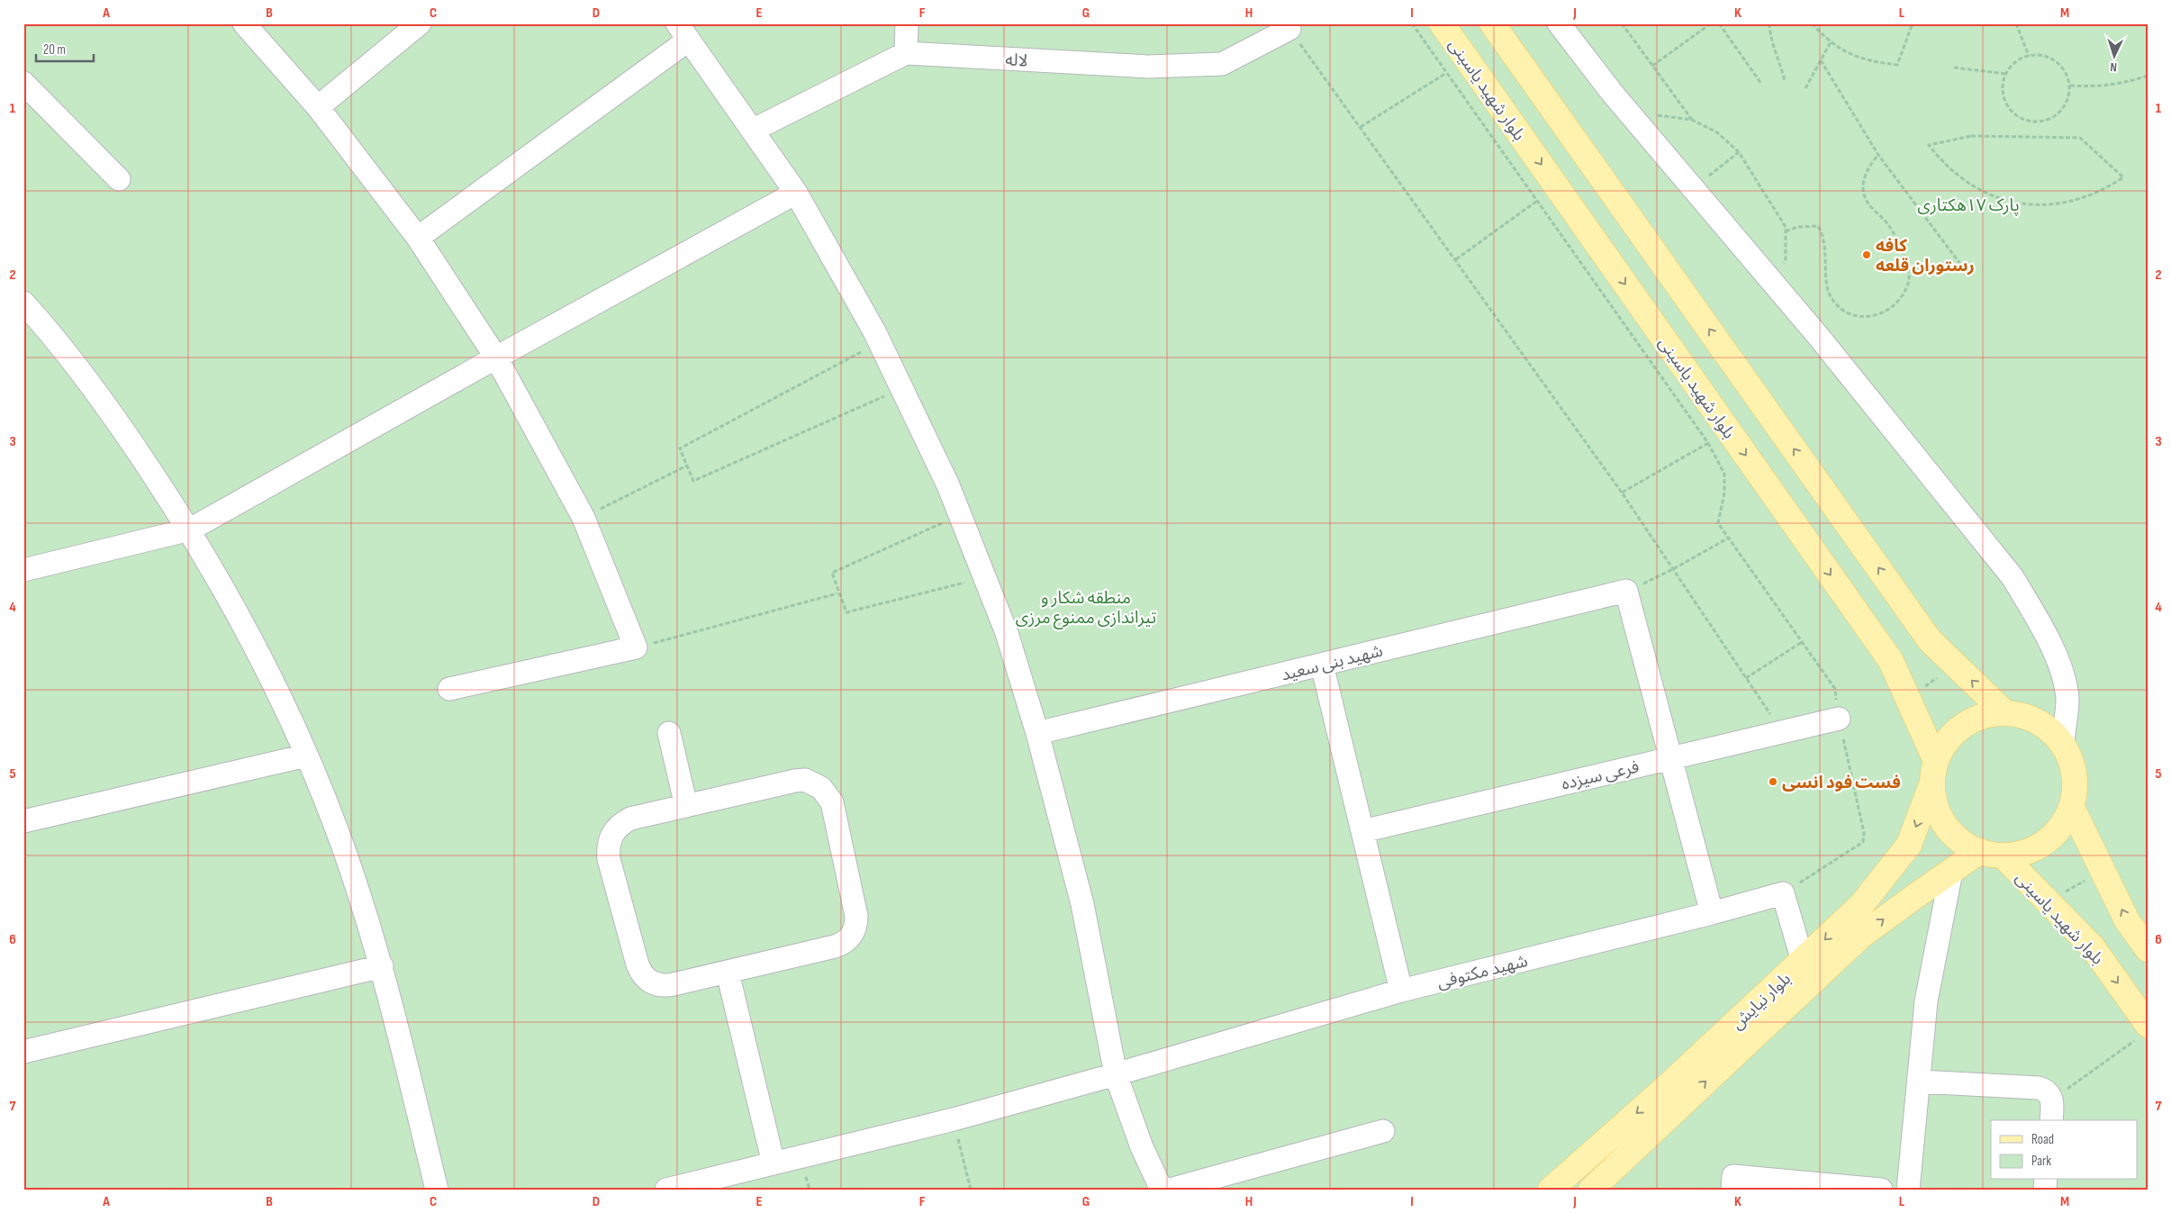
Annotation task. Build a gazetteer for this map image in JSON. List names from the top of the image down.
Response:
{
  "streets": {
    "main road": ["بلوار شهید یاسینی", "بلوار نیایش"],
    "street": [
      "لاله",
      "شهید بنی سعید",
      "فرعی سیزده",
      "شهید مکتوفی"
    ]
  },
  "crossings": [
    ["بلوار شهید یاسینی", "بلوار نیایش"]
  ],
  "parks": ["پارک ۱۷هکتاری", "منطقه شکار و تیراندازی ممنوع مرزی"],
  "places": ["کافه رستوران قلعه", "فست فود انسی"],
  "legend": ["Road", "Park"],
  "scale_bar": "20 m",
  "north": "bottom",
  "grid": {
    "columns": [
      "A",
      "B",
      "C",
      "D",
      "E",
      "F",
      "G",
      "H",
      "I",
      "J",
      "K",
      "L",
      "M"
    ],
    "rows": [
      "1",
      "2",
      "3",
      "4",
      "5",
      "6",
      "7"
    ]
  }
}
